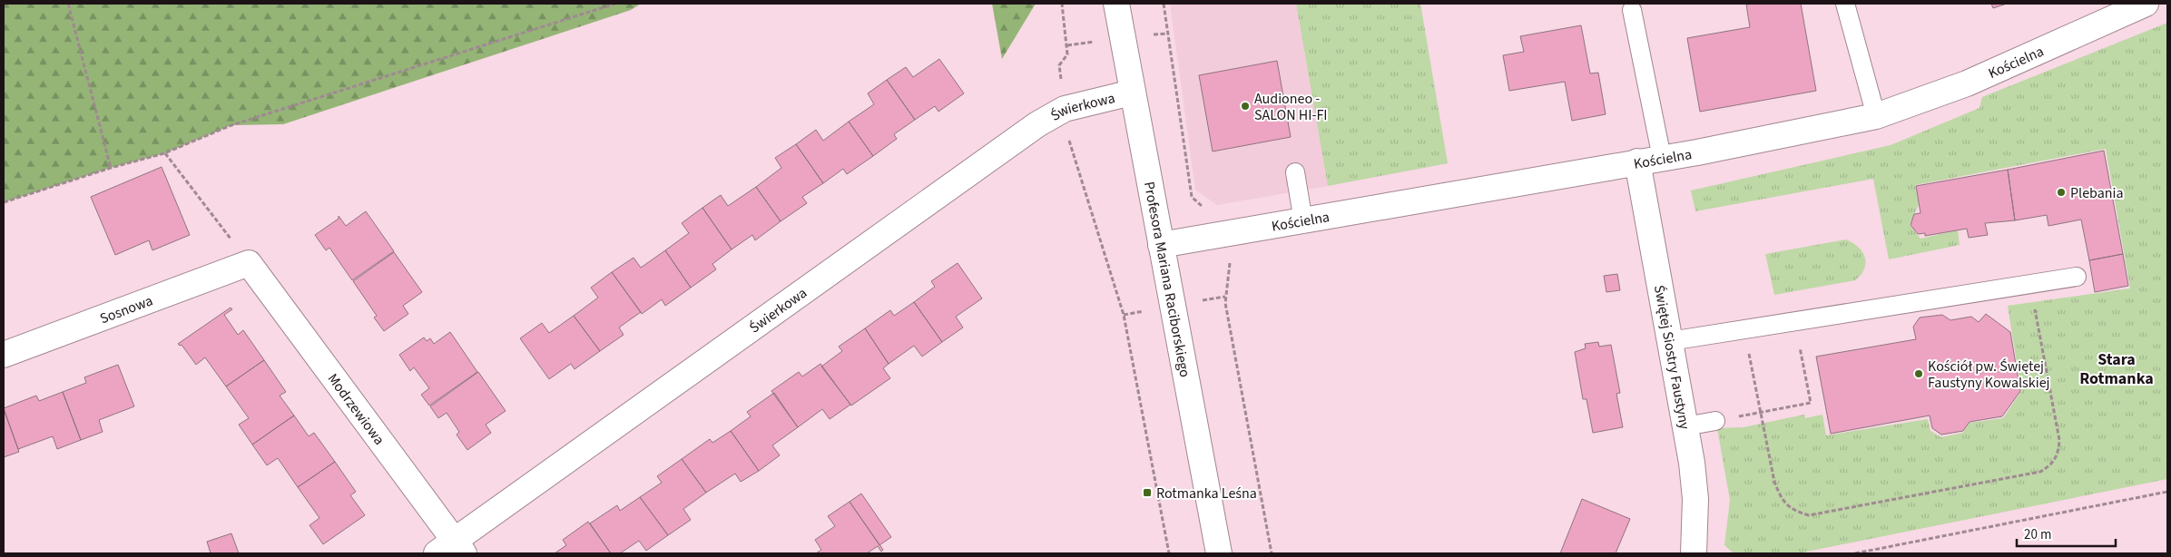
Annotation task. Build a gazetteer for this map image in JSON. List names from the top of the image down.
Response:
{
  "streets": {
    "street": [
      "Kościelna",
      "Świerkowa",
      "Profesora Mariana Raciborskiego",
      "Sosnowa",
      "Świętej Siostry Faustyny",
      "Modrzewiowa"
    ]
  },
  "crossings": [
    ["Kościelna", "Profesora Mariana Raciborskiego"],
    ["Kościelna", "Świętej Siostry Faustyny"],
    ["Świerkowa", "Profesora Mariana Raciborskiego"],
    ["Świerkowa", "Modrzewiowa"],
    ["Sosnowa", "Modrzewiowa"]
  ],
  "districts": ["Stara Rotmanka"],
  "places": {
    "other": ["Audioneo - SALON HI-FI", "Plebania", "Kościół pw. Świętej Faustyny Kowalskiej"],
    "transit": ["Rotmanka Leśna"]
  },
  "scale_bar": "20 m"
}
